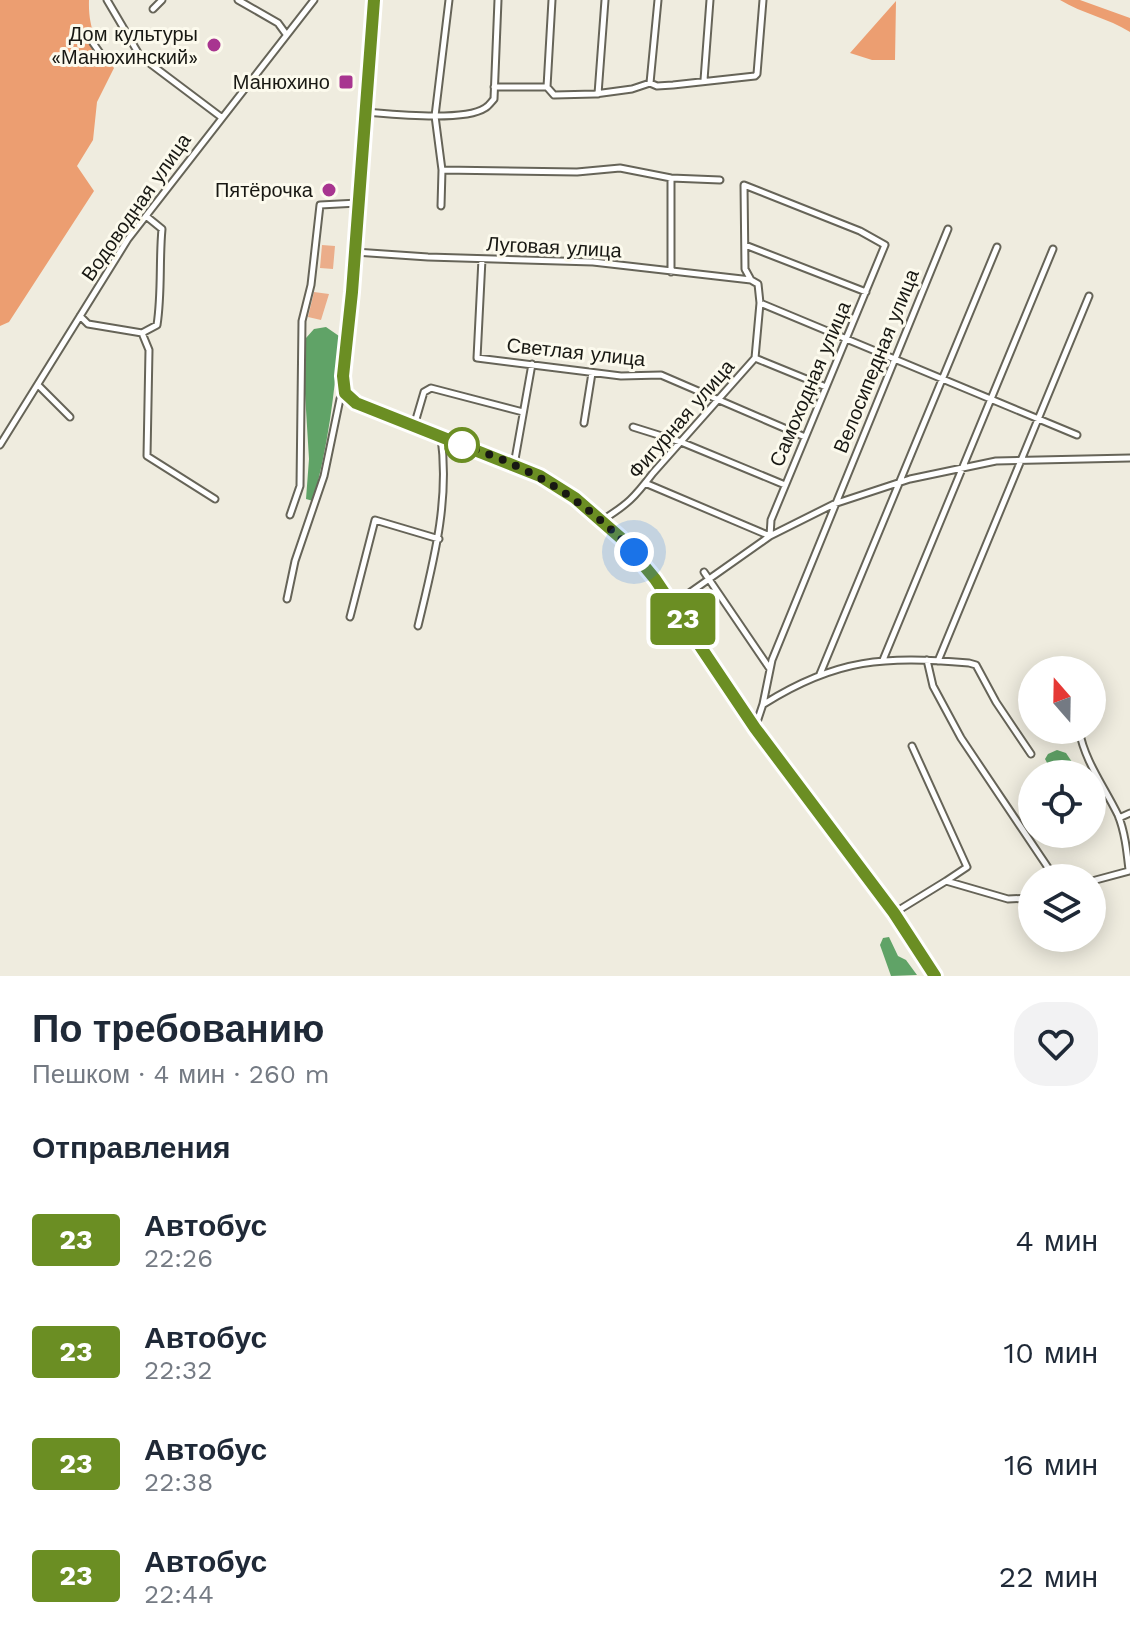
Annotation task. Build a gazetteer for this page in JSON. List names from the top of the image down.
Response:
{
  "streets": {
    "street": [
      "Водоводная улица",
      "Луговая улица",
      "Светлая улица",
      "Велосипедная улица",
      "Самоходная улица",
      "Фигурная улица"
    ]
  },
  "crossings": [
    ["Луговая улица", "Светлая улица"],
    ["Луговая улица", "Фигурная улица"],
    ["Светлая улица", "Самоходная улица"],
    ["Светлая улица", "Фигурная улица"],
    ["Самоходная улица", "Фигурная улица"]
  ],
  "places": {
    "other": ["Дом культуры «Манюхинский»", "Пятёрочка"],
    "transit": ["Манюхино"]
  },
  "lines": ["bus line 23"],
  "north": "top",
  "page": {
    "on_map": "23",
    "heading": [
      ["По требованию", "Пешком · 4 мин · 260 m"],
      "Отправления"
    ],
    "list": [
      {
        "mark": "23",
        "name": "Автобус",
        "note": "22:26",
        "value": "4 мин"
      },
      {
        "mark": "23",
        "name": "Автобус",
        "note": "22:32",
        "value": "10 мин"
      },
      {
        "mark": "23",
        "name": "Автобус",
        "note": "22:38",
        "value": "16 мин"
      },
      {
        "mark": "23",
        "name": "Автобус",
        "note": "22:44",
        "value": "22 мин"
      }
    ]
  }
}
